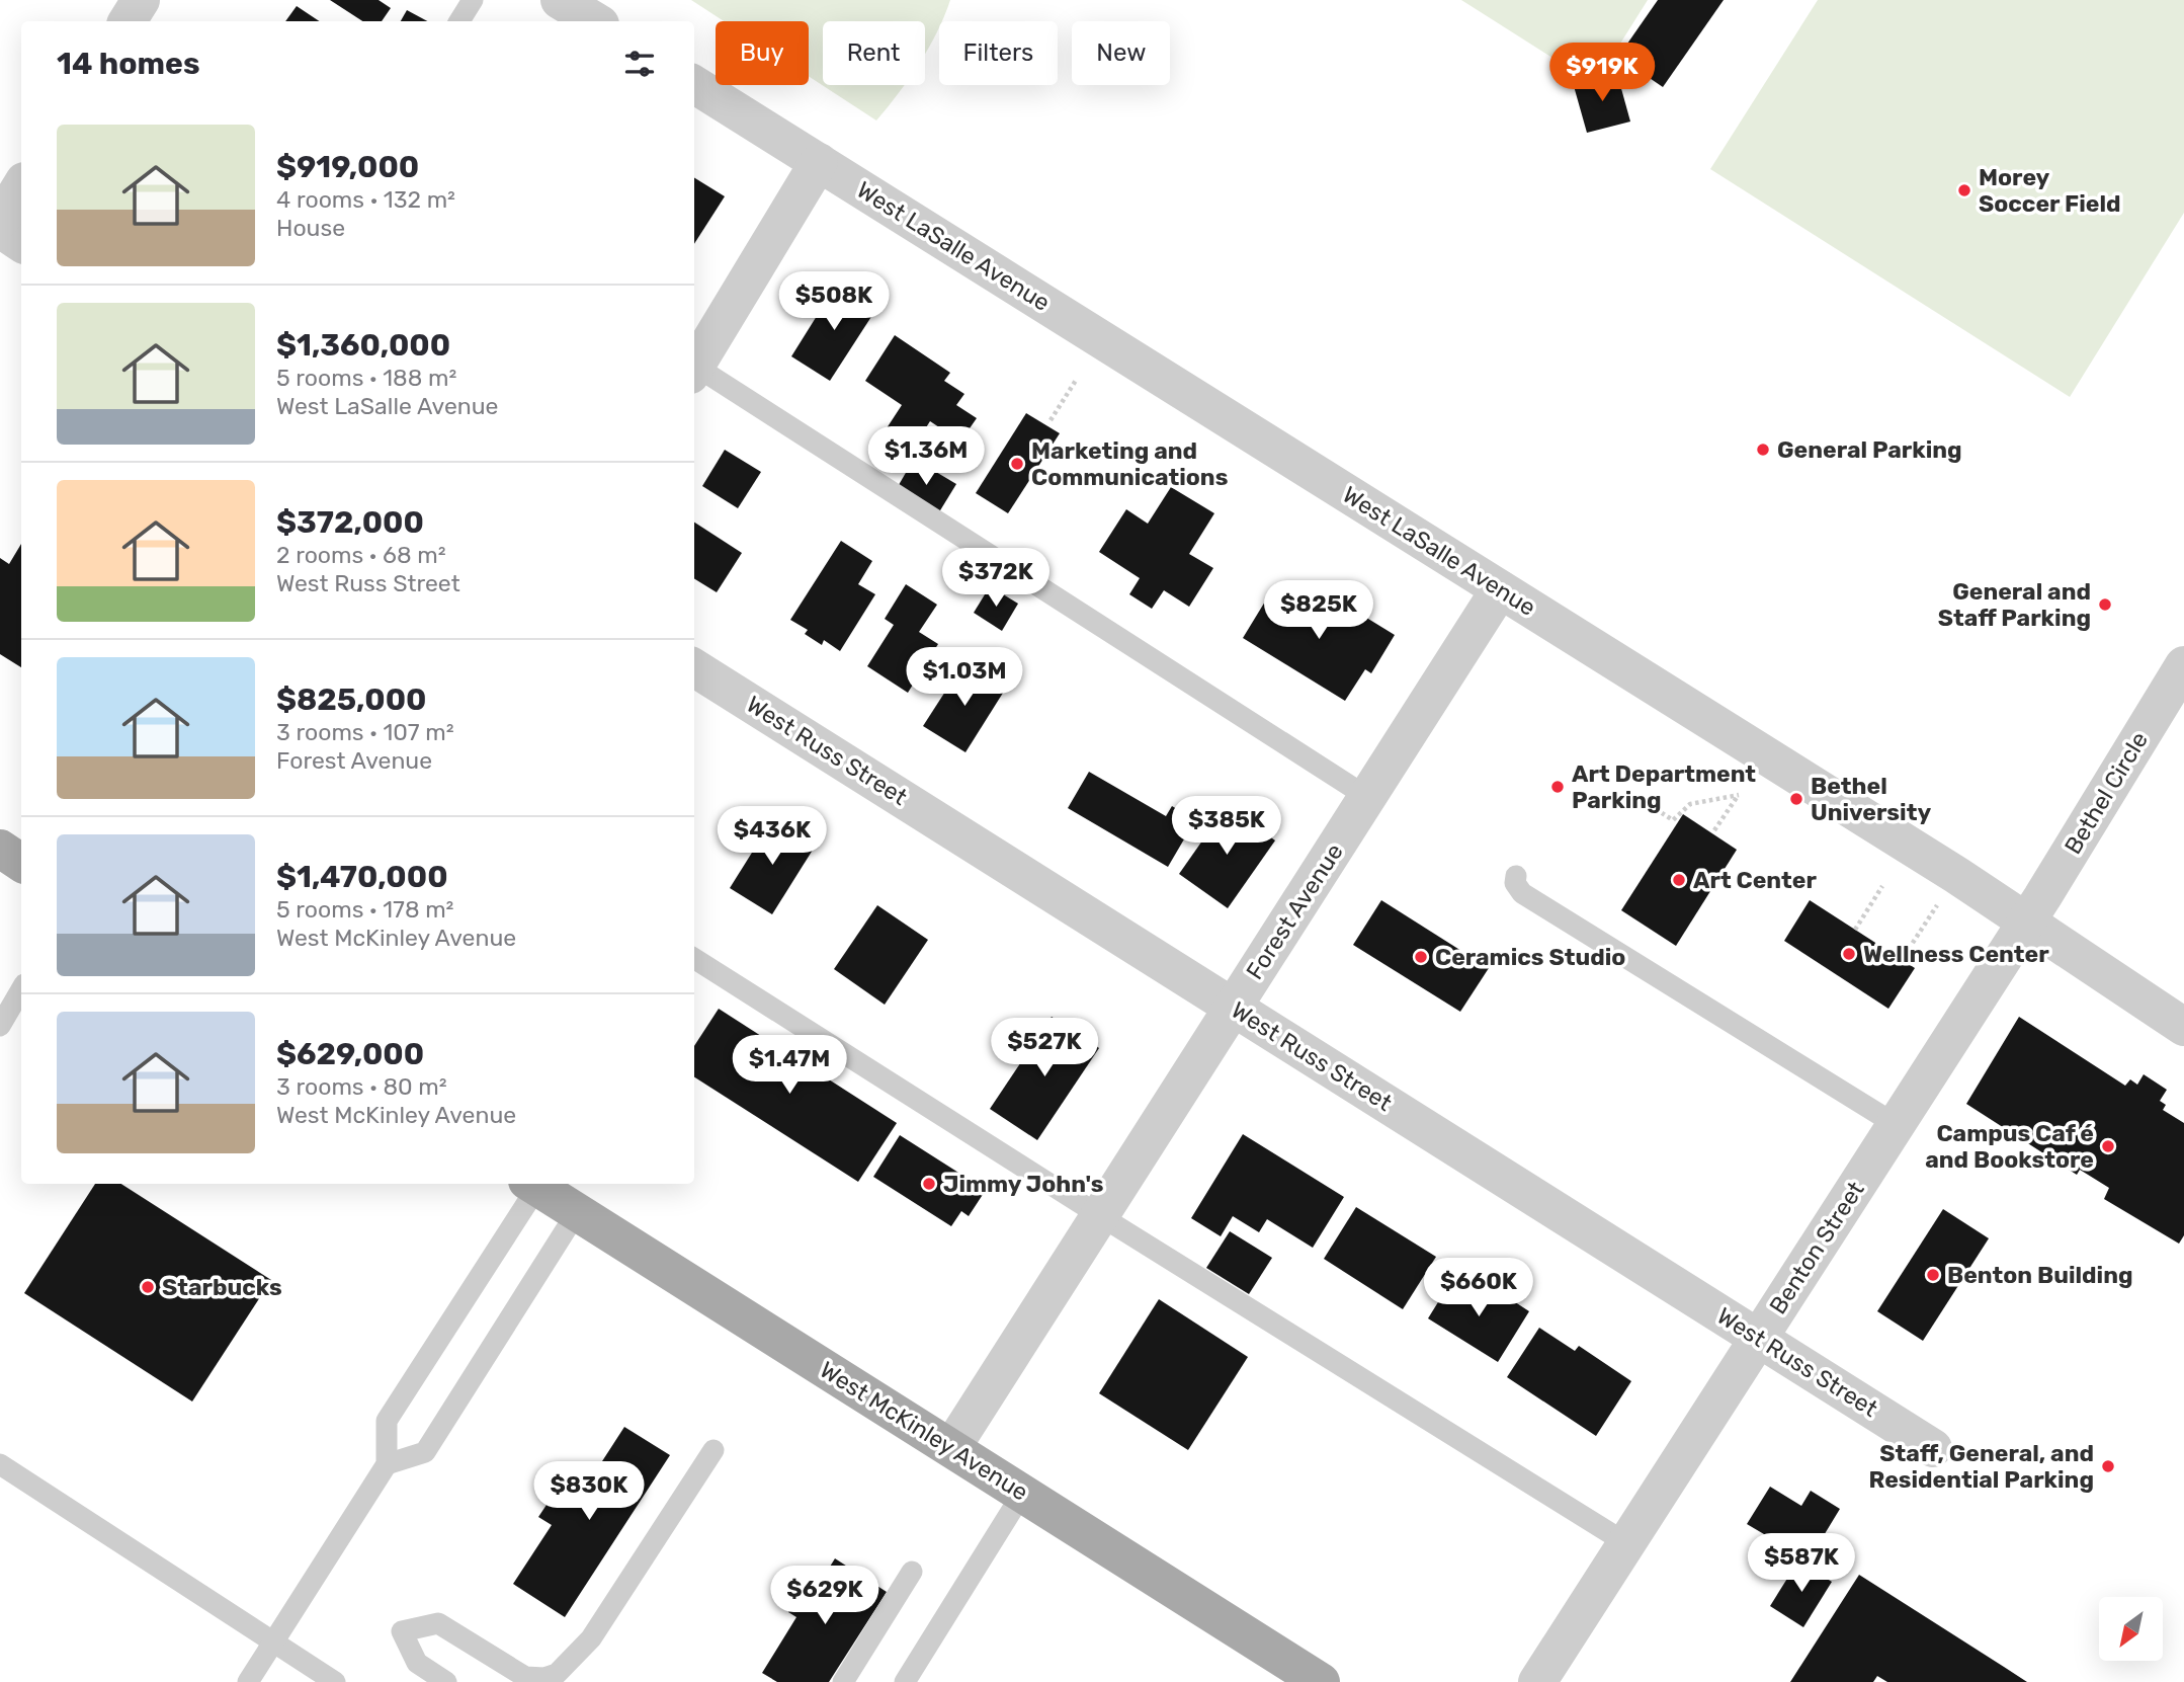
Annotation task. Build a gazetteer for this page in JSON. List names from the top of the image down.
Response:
{
  "streets": {
    "main road": ["West McKinley Avenue"],
    "street": [
      "West LaSalle Avenue",
      "West Russ Street",
      "Bethel Circle",
      "Forest Avenue",
      "Benton Street"
    ]
  },
  "crossings": [
    ["West LaSalle Avenue", "Bethel Circle"],
    ["West LaSalle Avenue", "Forest Avenue"],
    ["West LaSalle Avenue", "Benton Street"],
    ["West Russ Street", "Forest Avenue"],
    ["West Russ Street", "Benton Street"],
    ["Bethel Circle", "Benton Street"],
    ["Forest Avenue", "West McKinley Avenue"]
  ],
  "places": [
    "Morey Soccer Field",
    "General Parking",
    "Marketing and Communications",
    "General and Staff Parking",
    "Art Department Parking",
    "Bethel University",
    "Art Center",
    "Wellness Center",
    "Ceramics Studio",
    "Campus Caf é and Bookstore",
    "Jimmy John's",
    "Benton Building",
    "Starbucks",
    "Staff, General, and Residential Parking"
  ],
  "north": "bottom left",
  "page": {
    "chip": [
      "Buy",
      "Rent",
      "Filters",
      "New"
    ],
    "heading": "14 homes",
    "price": [
      "$919K",
      "$508K",
      "$1.36M",
      "$372K",
      "$825K",
      "$1.03M",
      "$385K",
      "$436K",
      "$527K",
      "$1.47M",
      "$660K",
      "$830K",
      "$587K",
      "$629K"
    ],
    "list": [
      {
        "name": "$919,000",
        "note": "4 rooms · 132 m² · House"
      },
      {
        "name": "$1,360,000",
        "note": "5 rooms · 188 m² · West LaSalle Avenue"
      },
      {
        "name": "$372,000",
        "note": "2 rooms · 68 m² · West Russ Street"
      },
      {
        "name": "$825,000",
        "note": "3 rooms · 107 m² · Forest Avenue"
      },
      {
        "name": "$1,470,000",
        "note": "5 rooms · 178 m² · West McKinley Avenue"
      },
      {
        "name": "$629,000",
        "note": "3 rooms · 80 m² · West McKinley Avenue"
      }
    ]
  }
}
